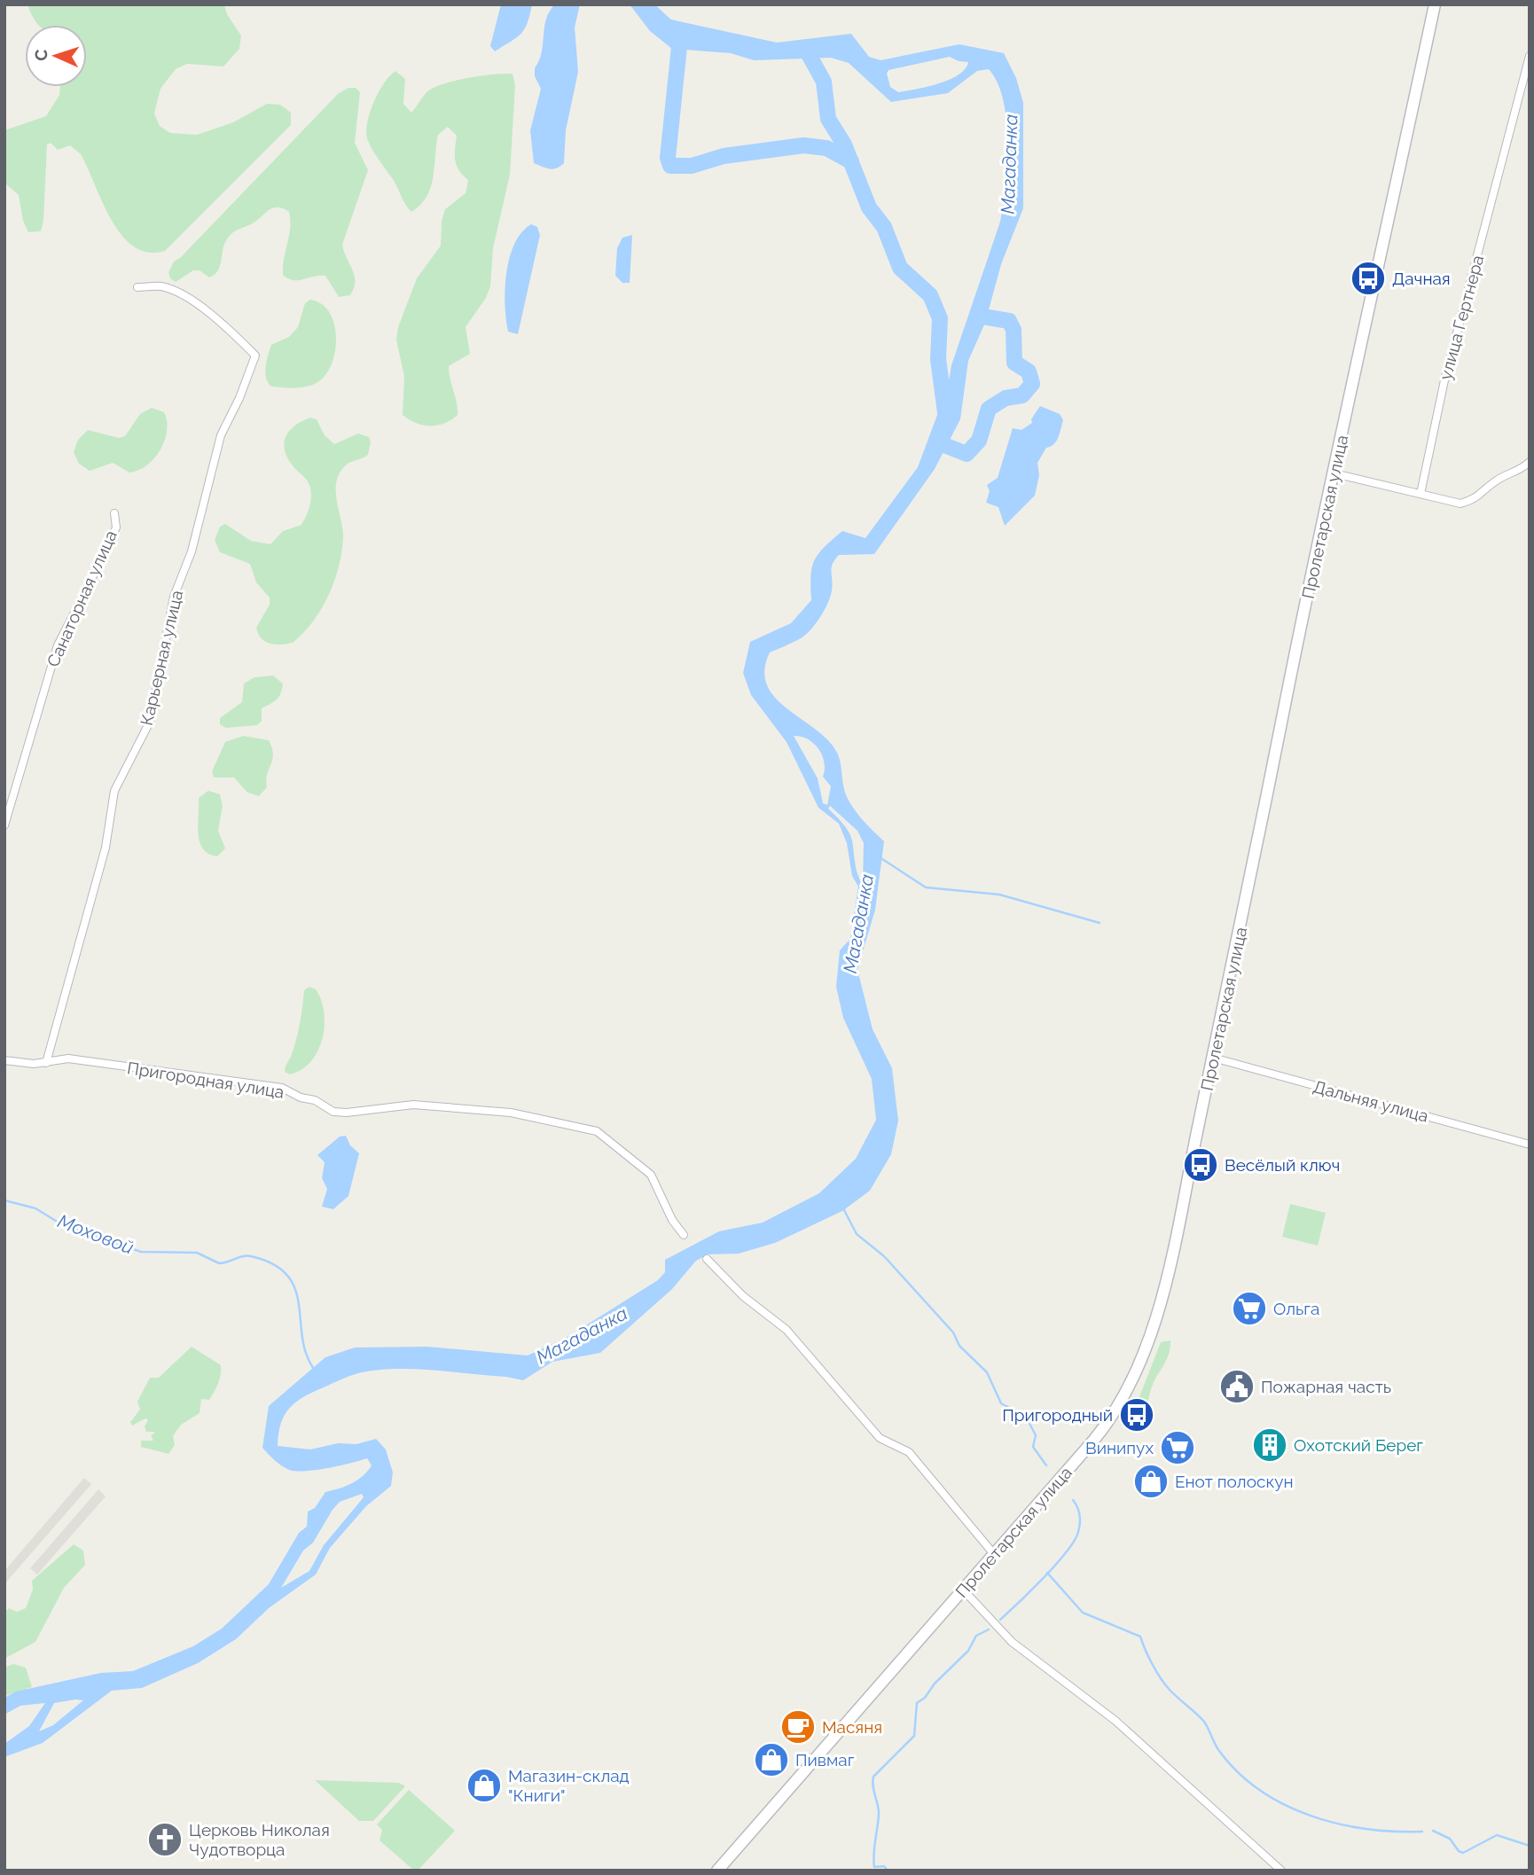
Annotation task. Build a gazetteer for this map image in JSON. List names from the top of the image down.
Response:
{
  "streets": {
    "main road": ["Пролетарская улица"],
    "street": [
      "улица Гертнера",
      "Санаторная улица",
      "Карьерная улица",
      "Пригородная улица",
      "Дальняя улица"
    ]
  },
  "crossings": [
    ["Пролетарская улица", "Дальняя улица"],
    ["Карьерная улица", "Пригородная улица"]
  ],
  "water": ["Магаданка", "Моховой"],
  "places": {
    "bus stop": ["Дачная", "Весёлый ключ", "Пригородный"],
    "supermarket": ["Ольга", "Винипух"],
    "public building": ["Пожарная часть"],
    "building": ["Охотский Берег"],
    "shop": ["Енот полоскун", "Пивмаг", "Магазин-склад \"Книги\""],
    "cafe": ["Масяня"],
    "church": ["Церковь Николая Чудотворца"]
  },
  "north": "left"
}
